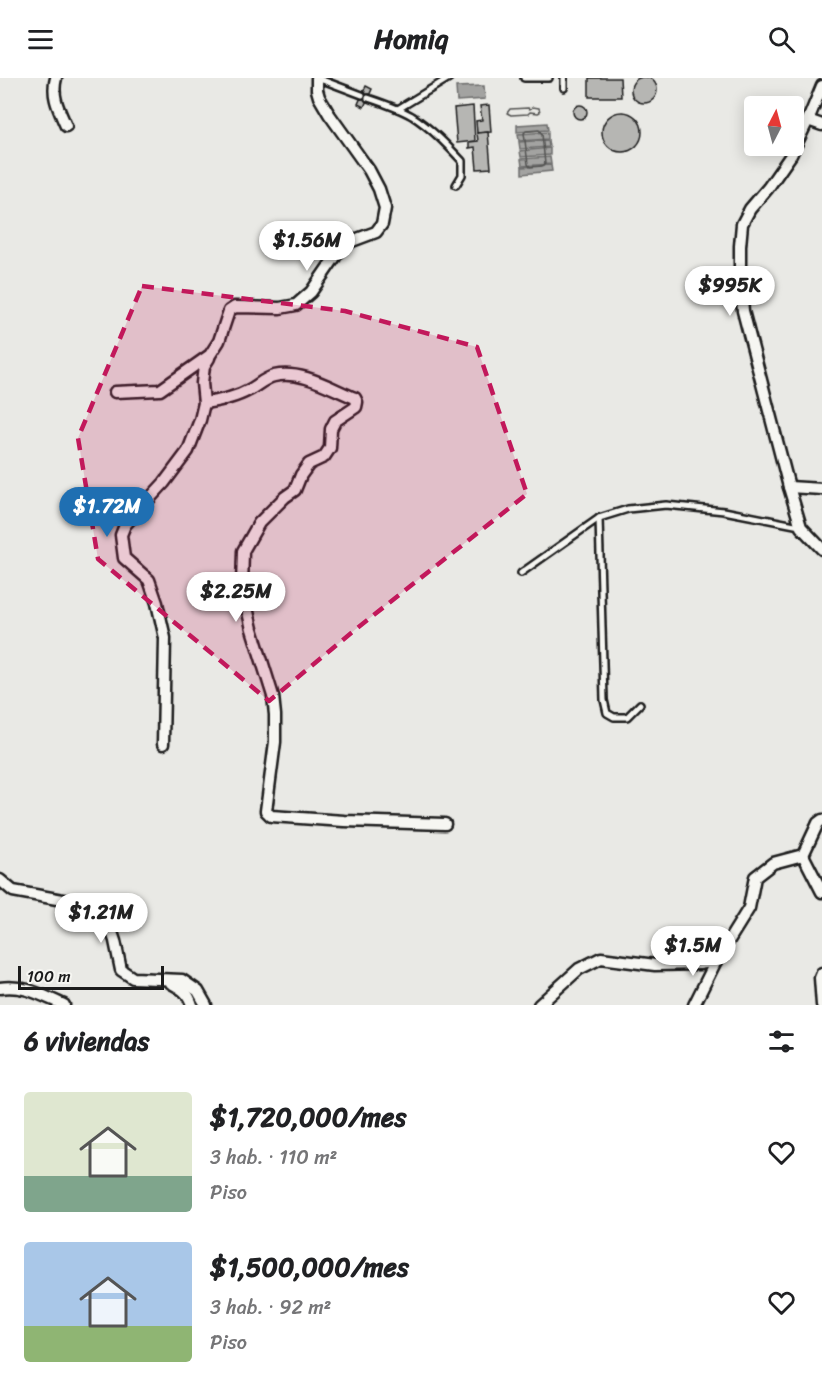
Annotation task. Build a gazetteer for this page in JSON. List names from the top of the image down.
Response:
{
  "scale_bar": "100 m",
  "north": "top",
  "page": {
    "header": "Homiq",
    "price": [
      "$1.56M",
      "$995K",
      "$1.72M",
      "$2.25M",
      "$1.21M",
      "$1.5M"
    ],
    "scale": "100 m",
    "heading": "6 viviendas",
    "list": [
      {
        "name": "$1,720,000/mes",
        "note": "3 hab. · 110 m² · Piso"
      },
      {
        "name": "$1,500,000/mes",
        "note": "3 hab. · 92 m² · Piso"
      }
    ]
  }
}
